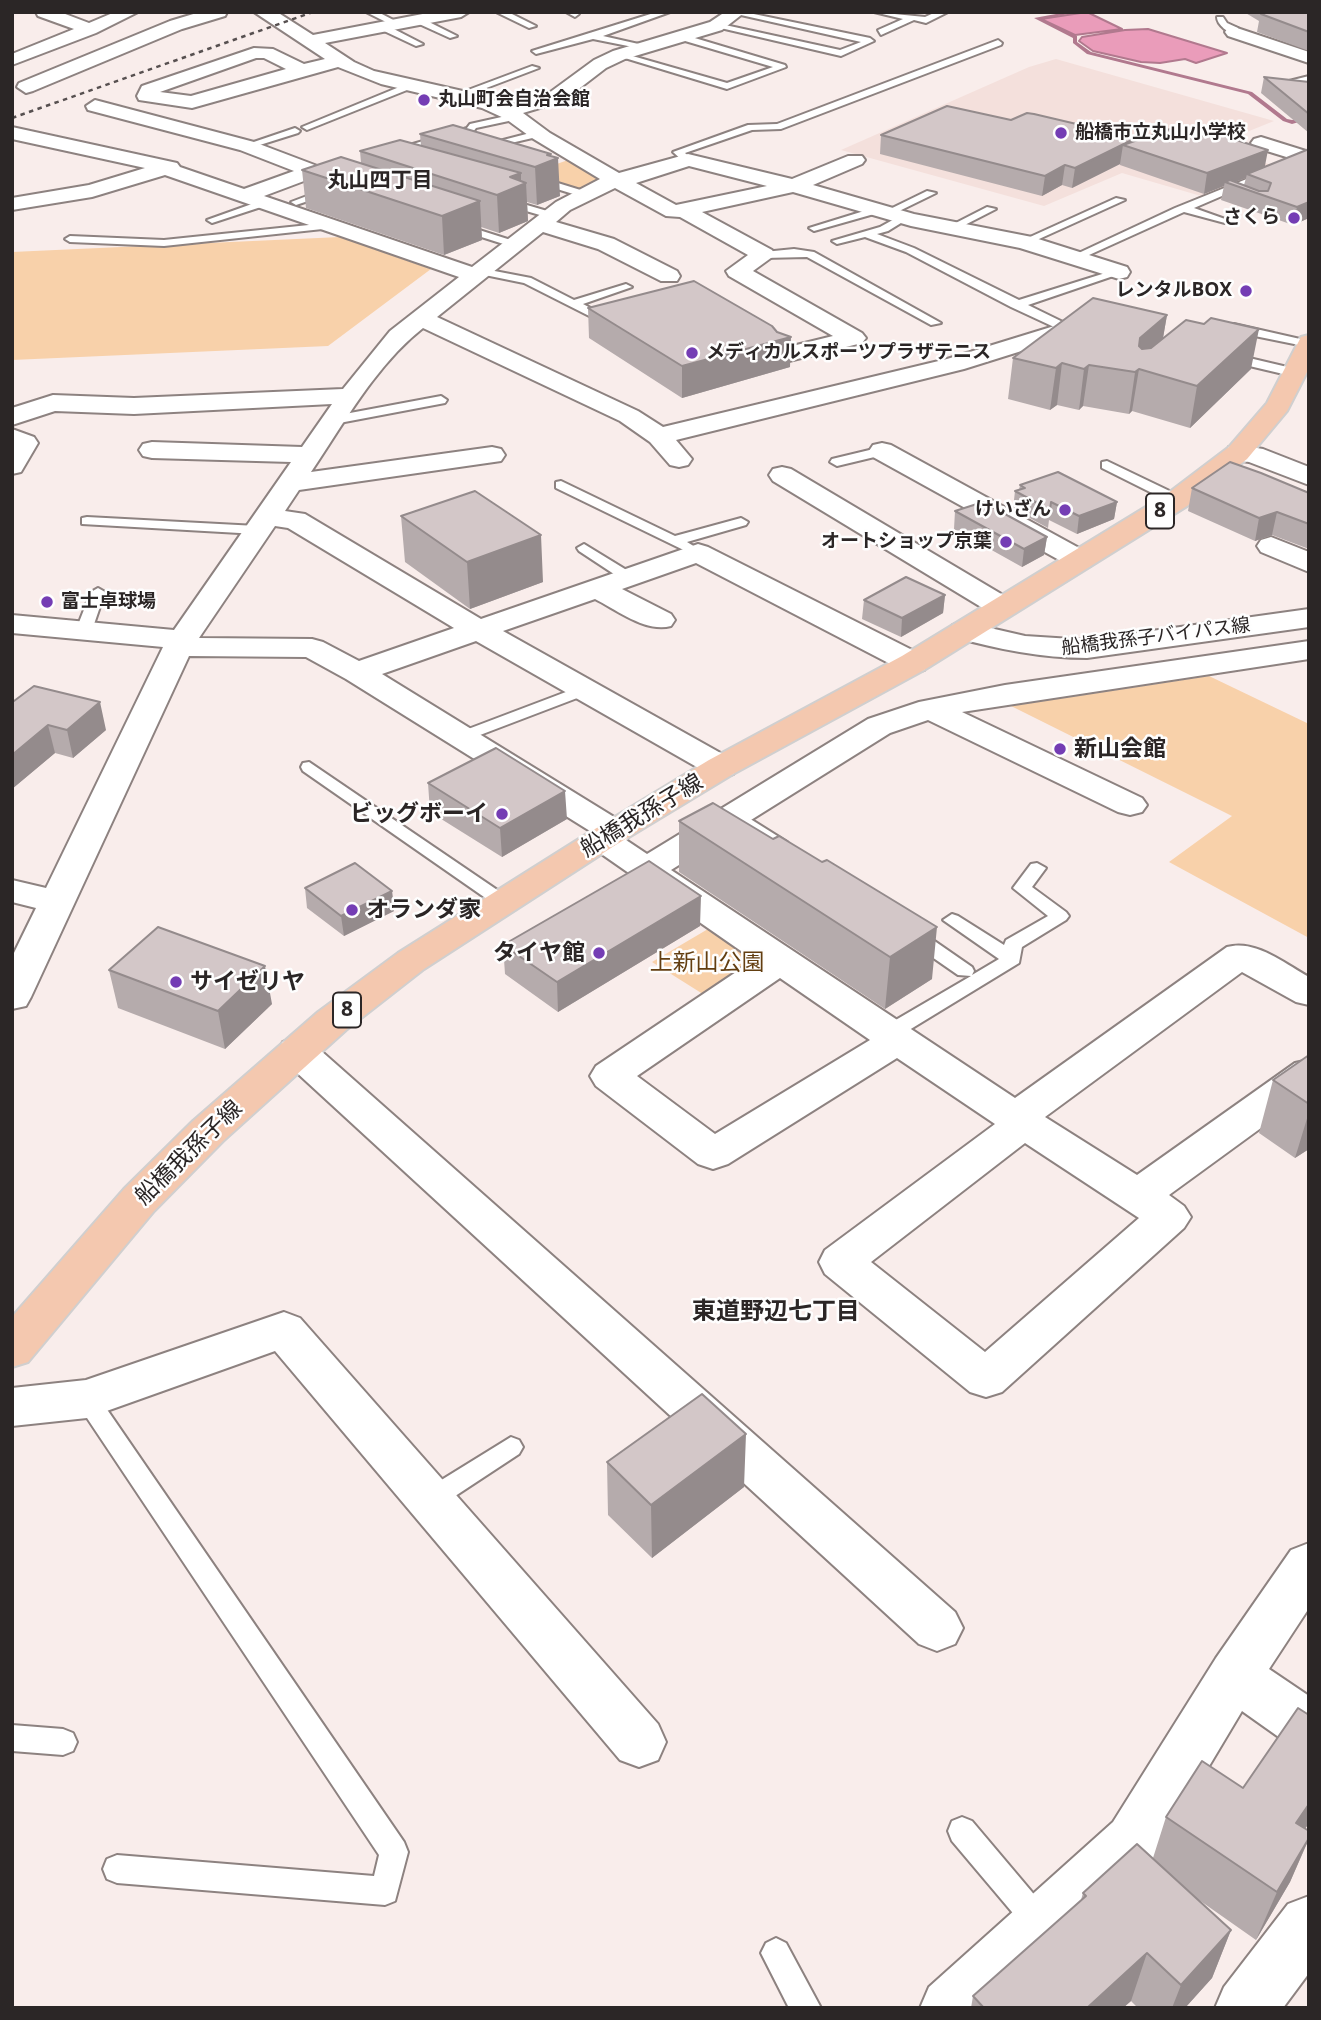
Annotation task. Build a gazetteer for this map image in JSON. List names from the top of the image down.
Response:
{
  "streets": {
    "main road": ["8", "船橋我孫子線"],
    "street": ["船橋我孫子バイパス線"]
  },
  "crossings": [
    ["船橋我孫子バイパス線", "船橋我孫子線"]
  ],
  "districts": ["丸山四丁目", "東道野辺七丁目"],
  "parks": ["上新山公園"],
  "places": [
    "丸山町会自治会館",
    "船橋市立丸山小学校",
    "さくら",
    "レンタルBOX",
    "メディカルスポーツプラザテニス",
    "けいざん",
    "オートショップ京葉",
    "富士卓球場",
    "新山会館",
    "ビッグボーイ",
    "オランダ家",
    "タイヤ館",
    "サイゼリヤ"
  ]
}
